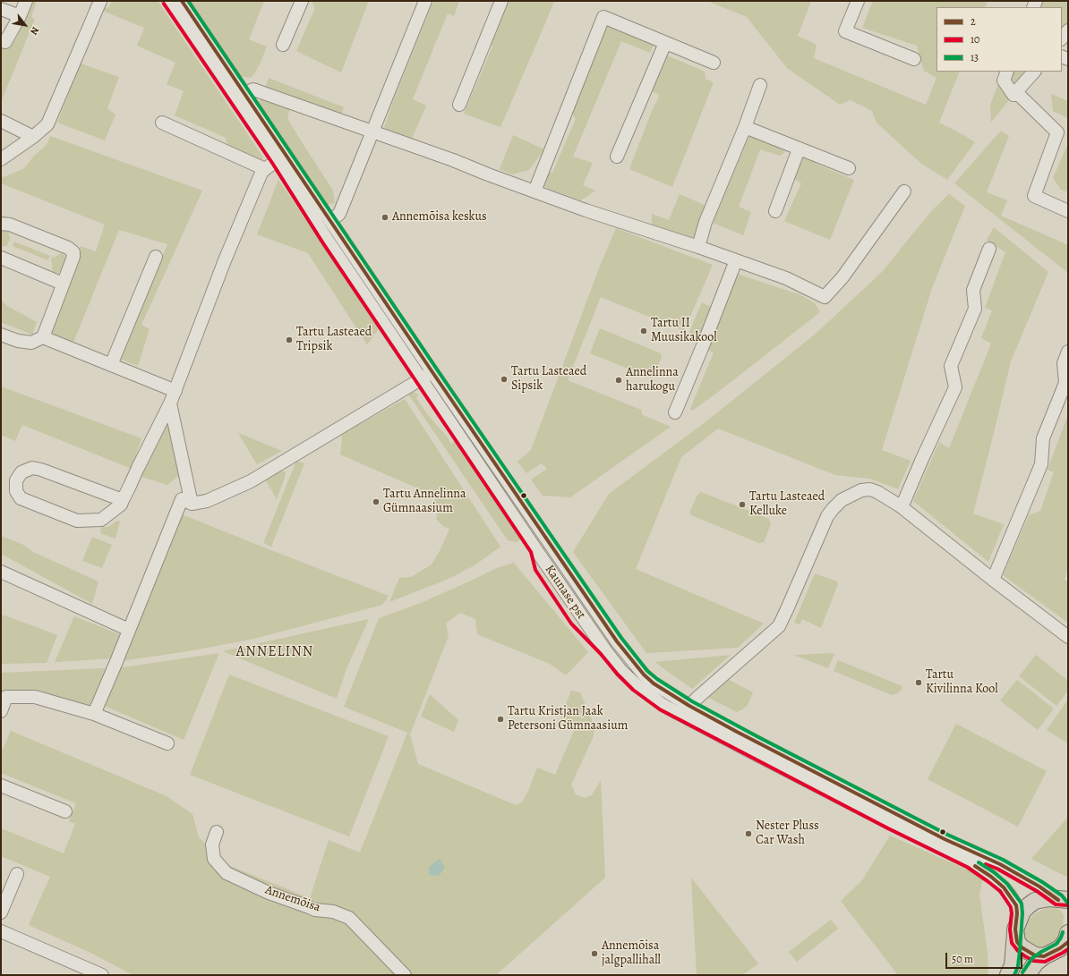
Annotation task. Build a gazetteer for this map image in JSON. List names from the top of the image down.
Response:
{
  "streets": {
    "street": ["Kaunase pst", "Annemõisa"]
  },
  "districts": ["ANNELINN"],
  "places": [
    "Annemõisa keskus",
    "Tartu II Muusikakool",
    "Tartu Lasteaed Tripsik",
    "Tartu Lasteaed Sipsik",
    "Annelinna harukogu",
    "Tartu Annelinna Gümnaasium",
    "Tartu Lasteaed Kelluke",
    "Tartu Kivilinna Kool",
    "Tartu Kristjan Jaak Petersoni Gümnaasium",
    "Nester Pluss Car Wash",
    "Annemõisa jalgpallihall"
  ],
  "lines": ["transit line 2", "transit line 13", "transit line 10"],
  "legend": ["2", "10", "13"],
  "scale_bar": "50 m",
  "north": "bottom right"
}
